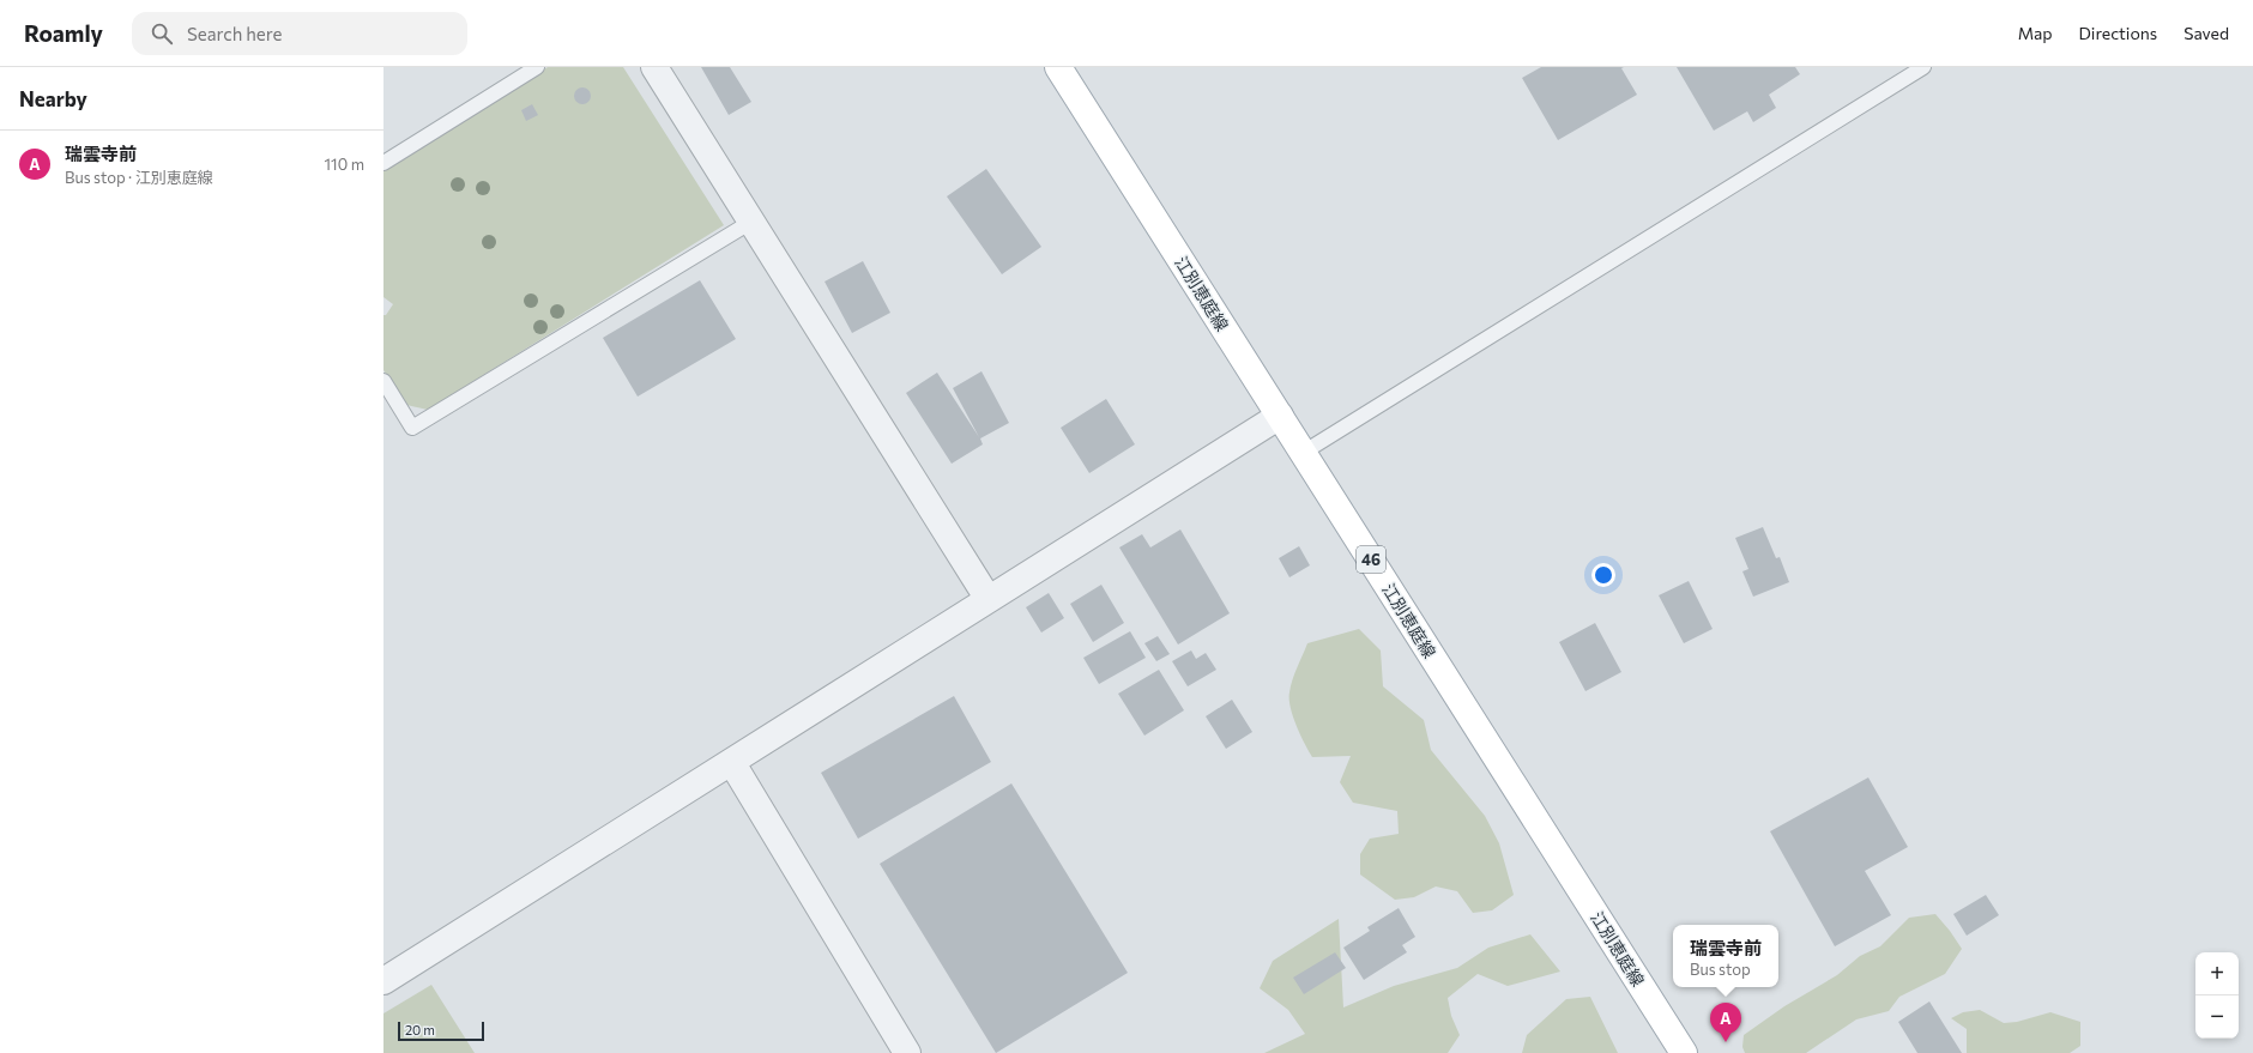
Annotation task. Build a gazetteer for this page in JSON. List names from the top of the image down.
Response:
{
  "streets": {
    "main road": ["江別恵庭線", "46"]
  },
  "scale_bar": "20 m",
  "page": {
    "header": "Roamly",
    "search": "Search here",
    "nav": ["Map", "Directions", "Saved"],
    "heading": "Nearby",
    "list": [
      {
        "mark": "A",
        "name": "瑞雲寺前",
        "note": "Bus stop · 江別恵庭線",
        "value": "110 m"
      }
    ],
    "popup": ["瑞雲寺前", "Bus stop"],
    "map_buttons": ["+", "−"],
    "pins": "A",
    "scale": "20 m"
  }
}
